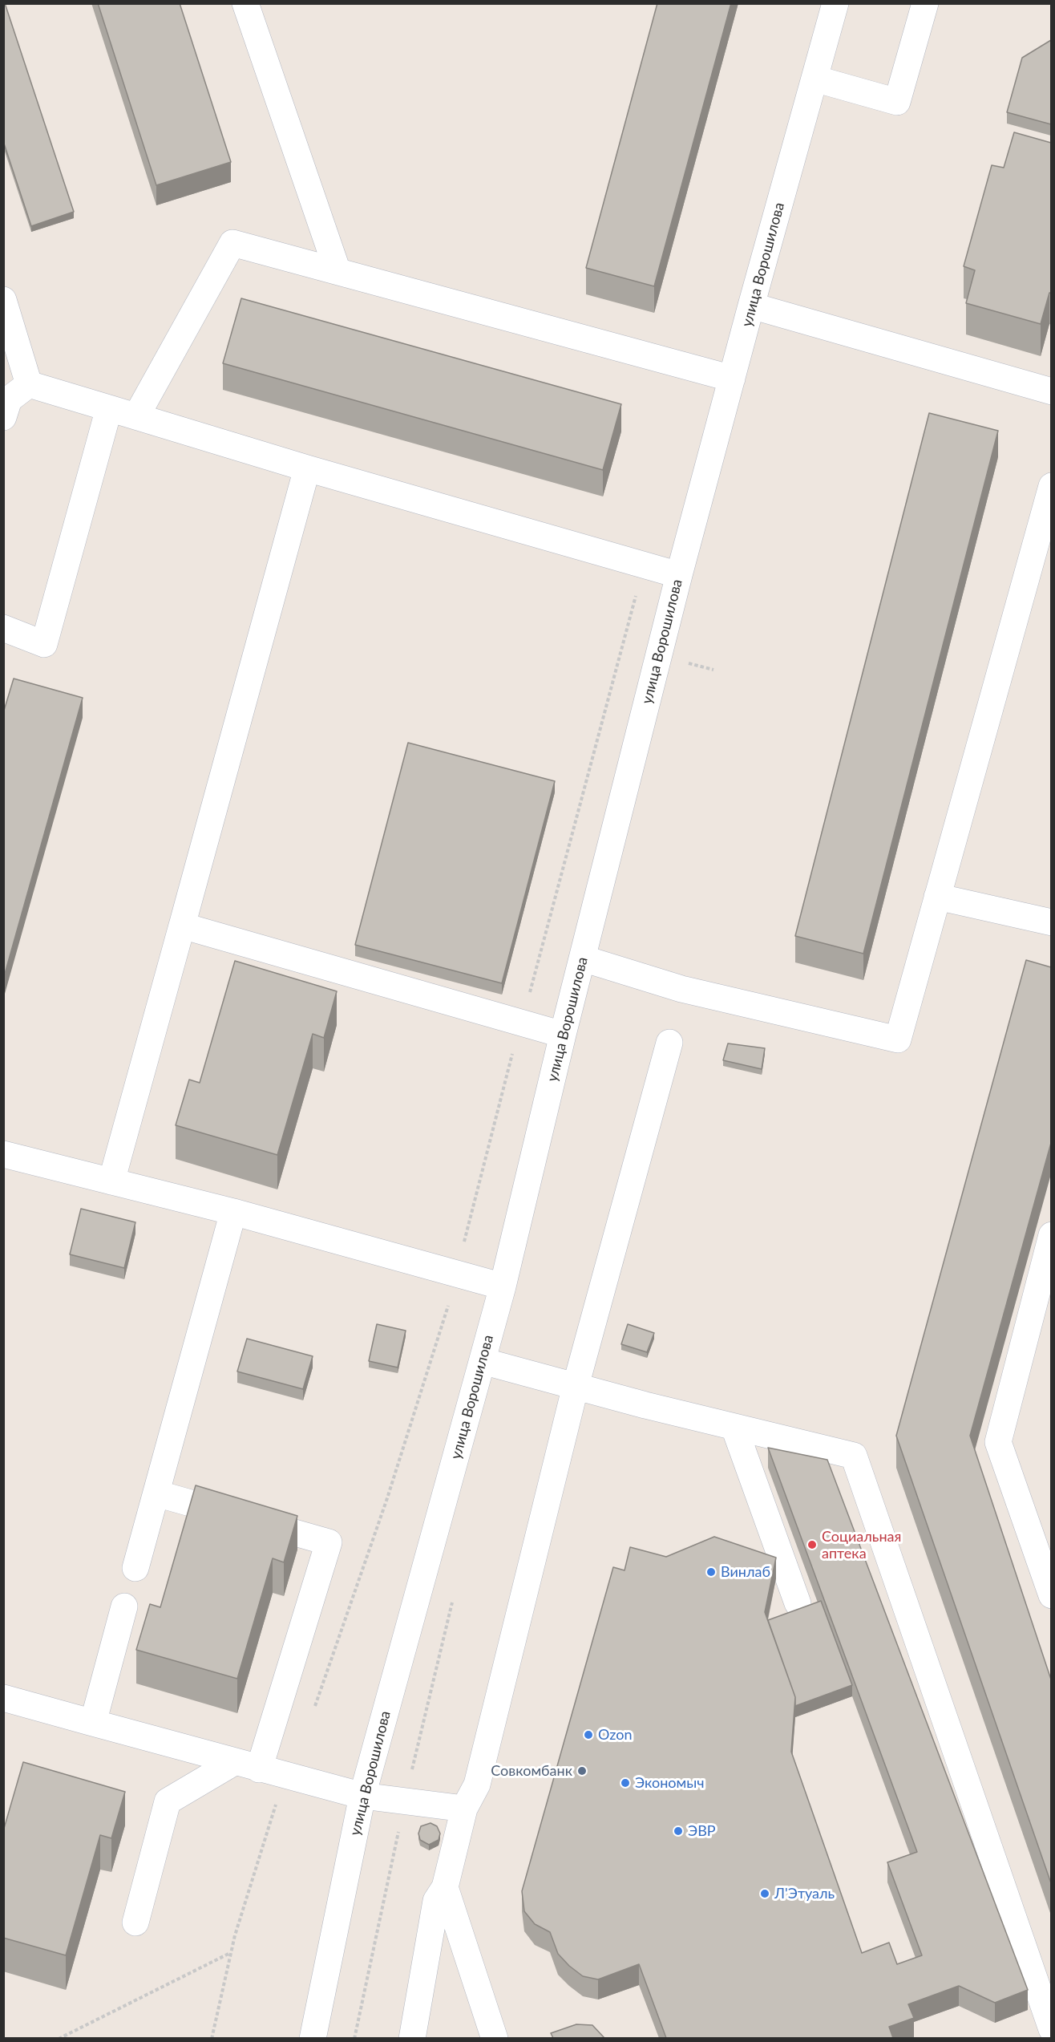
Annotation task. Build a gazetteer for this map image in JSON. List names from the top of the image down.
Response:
{
  "streets": {
    "street": ["улица Ворошилова"]
  },
  "places": [
    "Социальная аптека",
    "Винлаб",
    "Ozon",
    "Совкомбанк",
    "Экономыч",
    "ЭВР",
    "Л'Этуаль"
  ]
}
